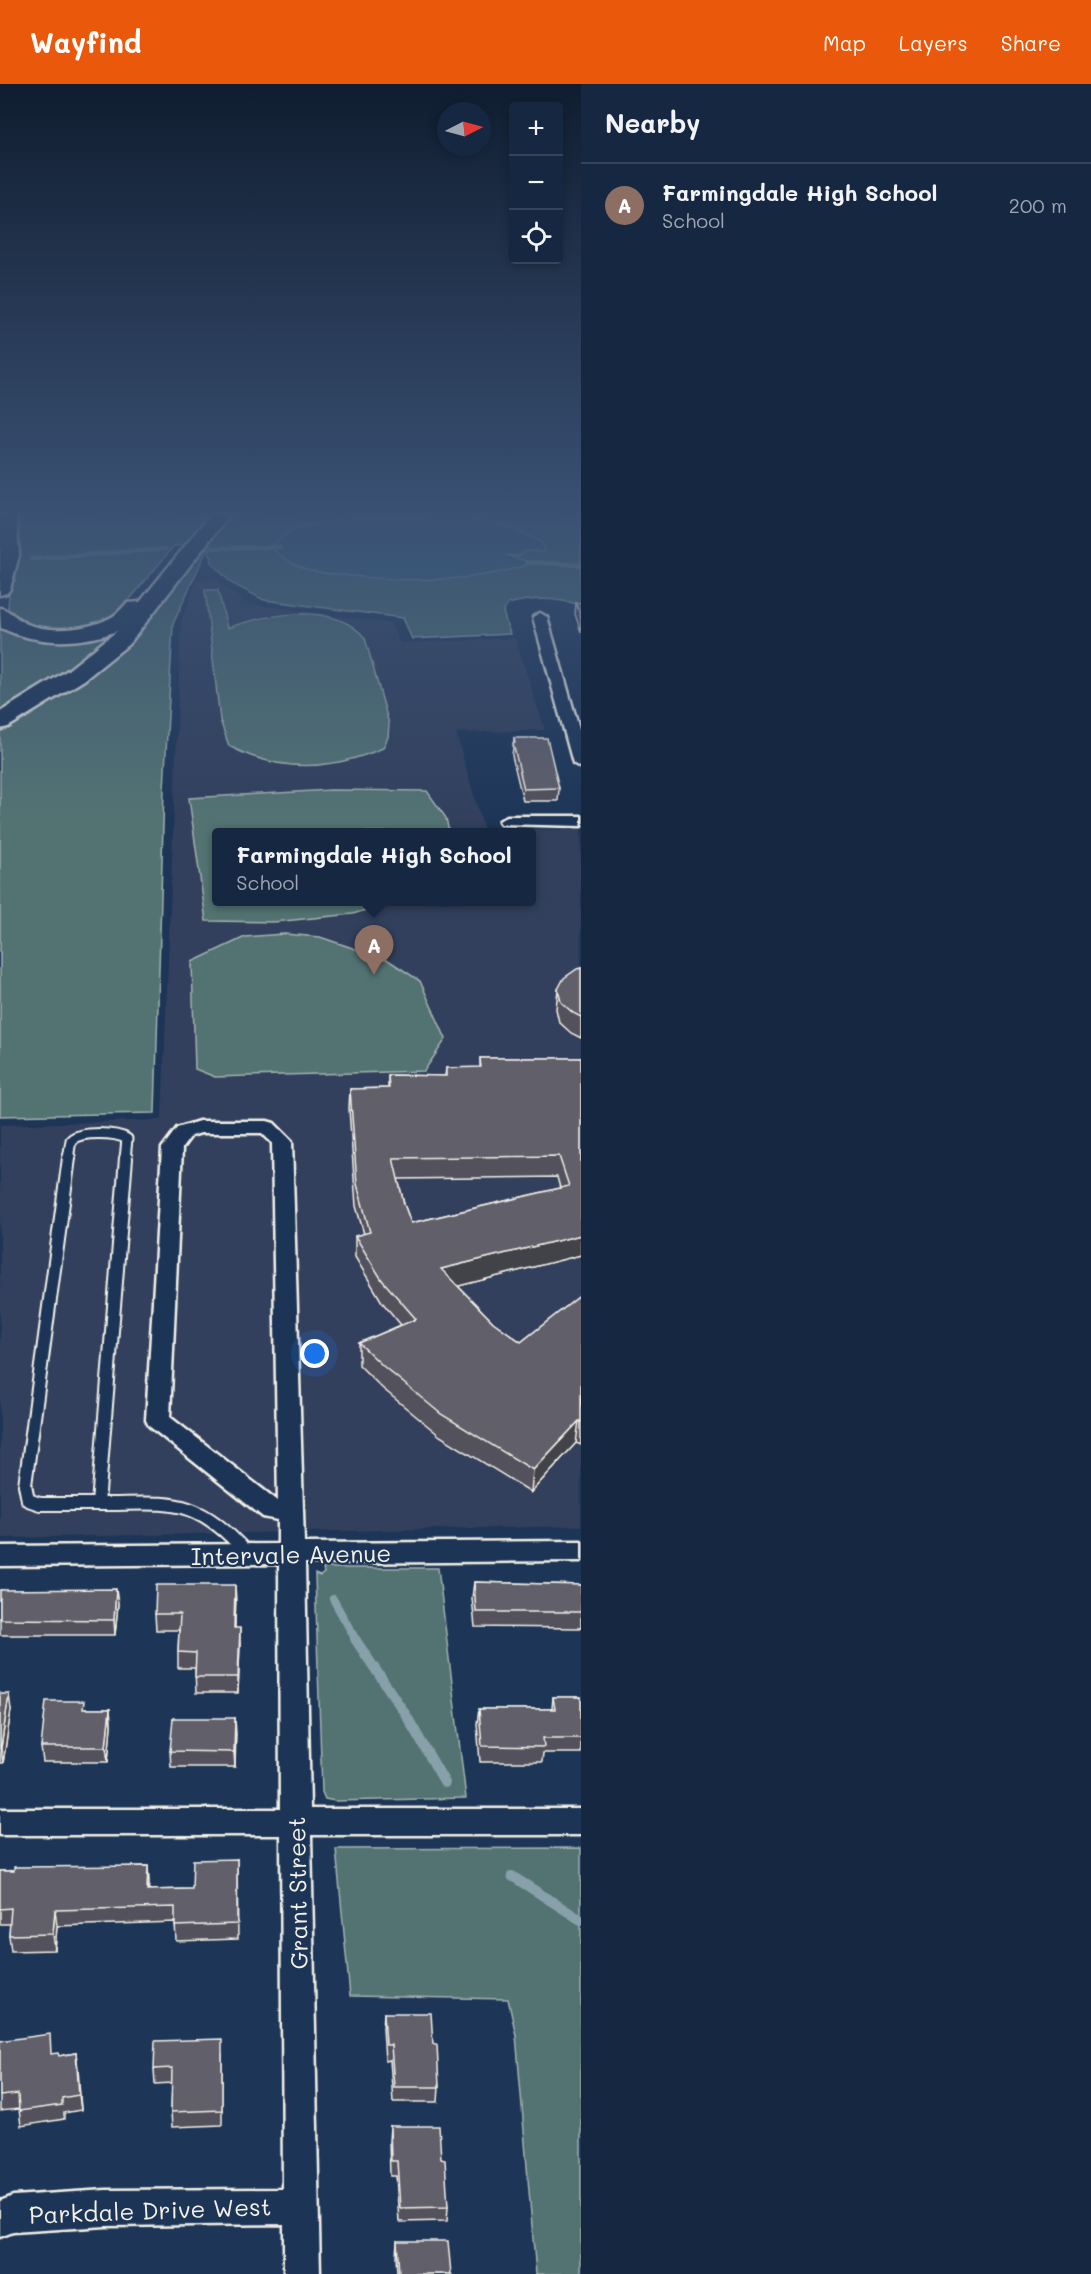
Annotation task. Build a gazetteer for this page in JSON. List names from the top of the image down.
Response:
{
  "streets": {
    "street": ["Intervale Avenue", "Grant Street", "Parkdale Drive West"]
  },
  "crossings": [
    ["Intervale Avenue", "Grant Street"],
    ["Grant Street", "Parkdale Drive West"]
  ],
  "north": "right",
  "page": {
    "header": "Wayfind",
    "nav": ["Map", "Layers", "Share"],
    "heading": "Nearby",
    "map_buttons": ["+", "−"],
    "list": [
      {
        "mark": "A",
        "name": "Farmingdale High School",
        "note": "School",
        "value": "200 m"
      }
    ],
    "popup": ["Farmingdale High School", "School"],
    "pins": "A"
  }
}
